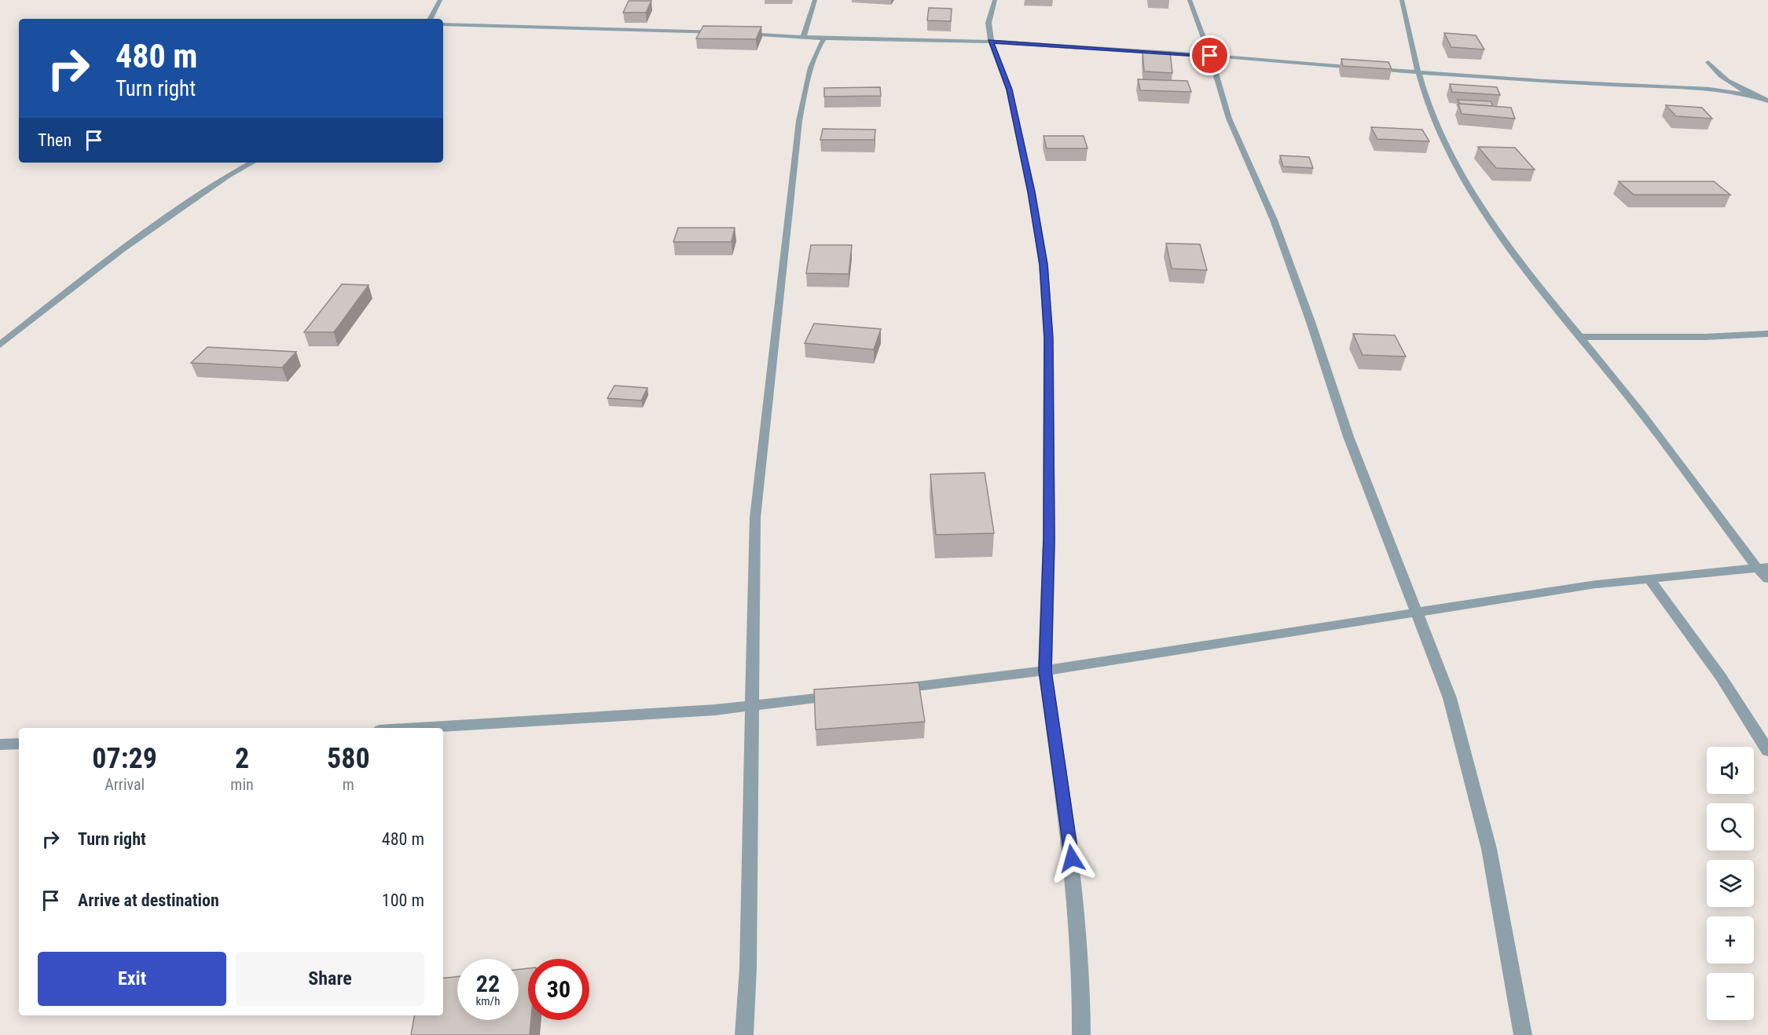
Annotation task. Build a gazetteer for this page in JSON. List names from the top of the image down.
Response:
{
  "page": {
    "turn": ["480 m", "Turn right"],
    "then": "Then",
    "eta": [
      "07:29",
      "Arrival",
      "2",
      "min",
      "580",
      "m"
    ],
    "map_buttons": ["+", "−"],
    "list": [
      {
        "name": "Turn right",
        "value": "480 m"
      },
      {
        "name": "Arrive at destination",
        "value": "100 m"
      }
    ],
    "buttons": ["Exit", "Share"],
    "speed": "22 km/h",
    "limit": "30"
  }
}
